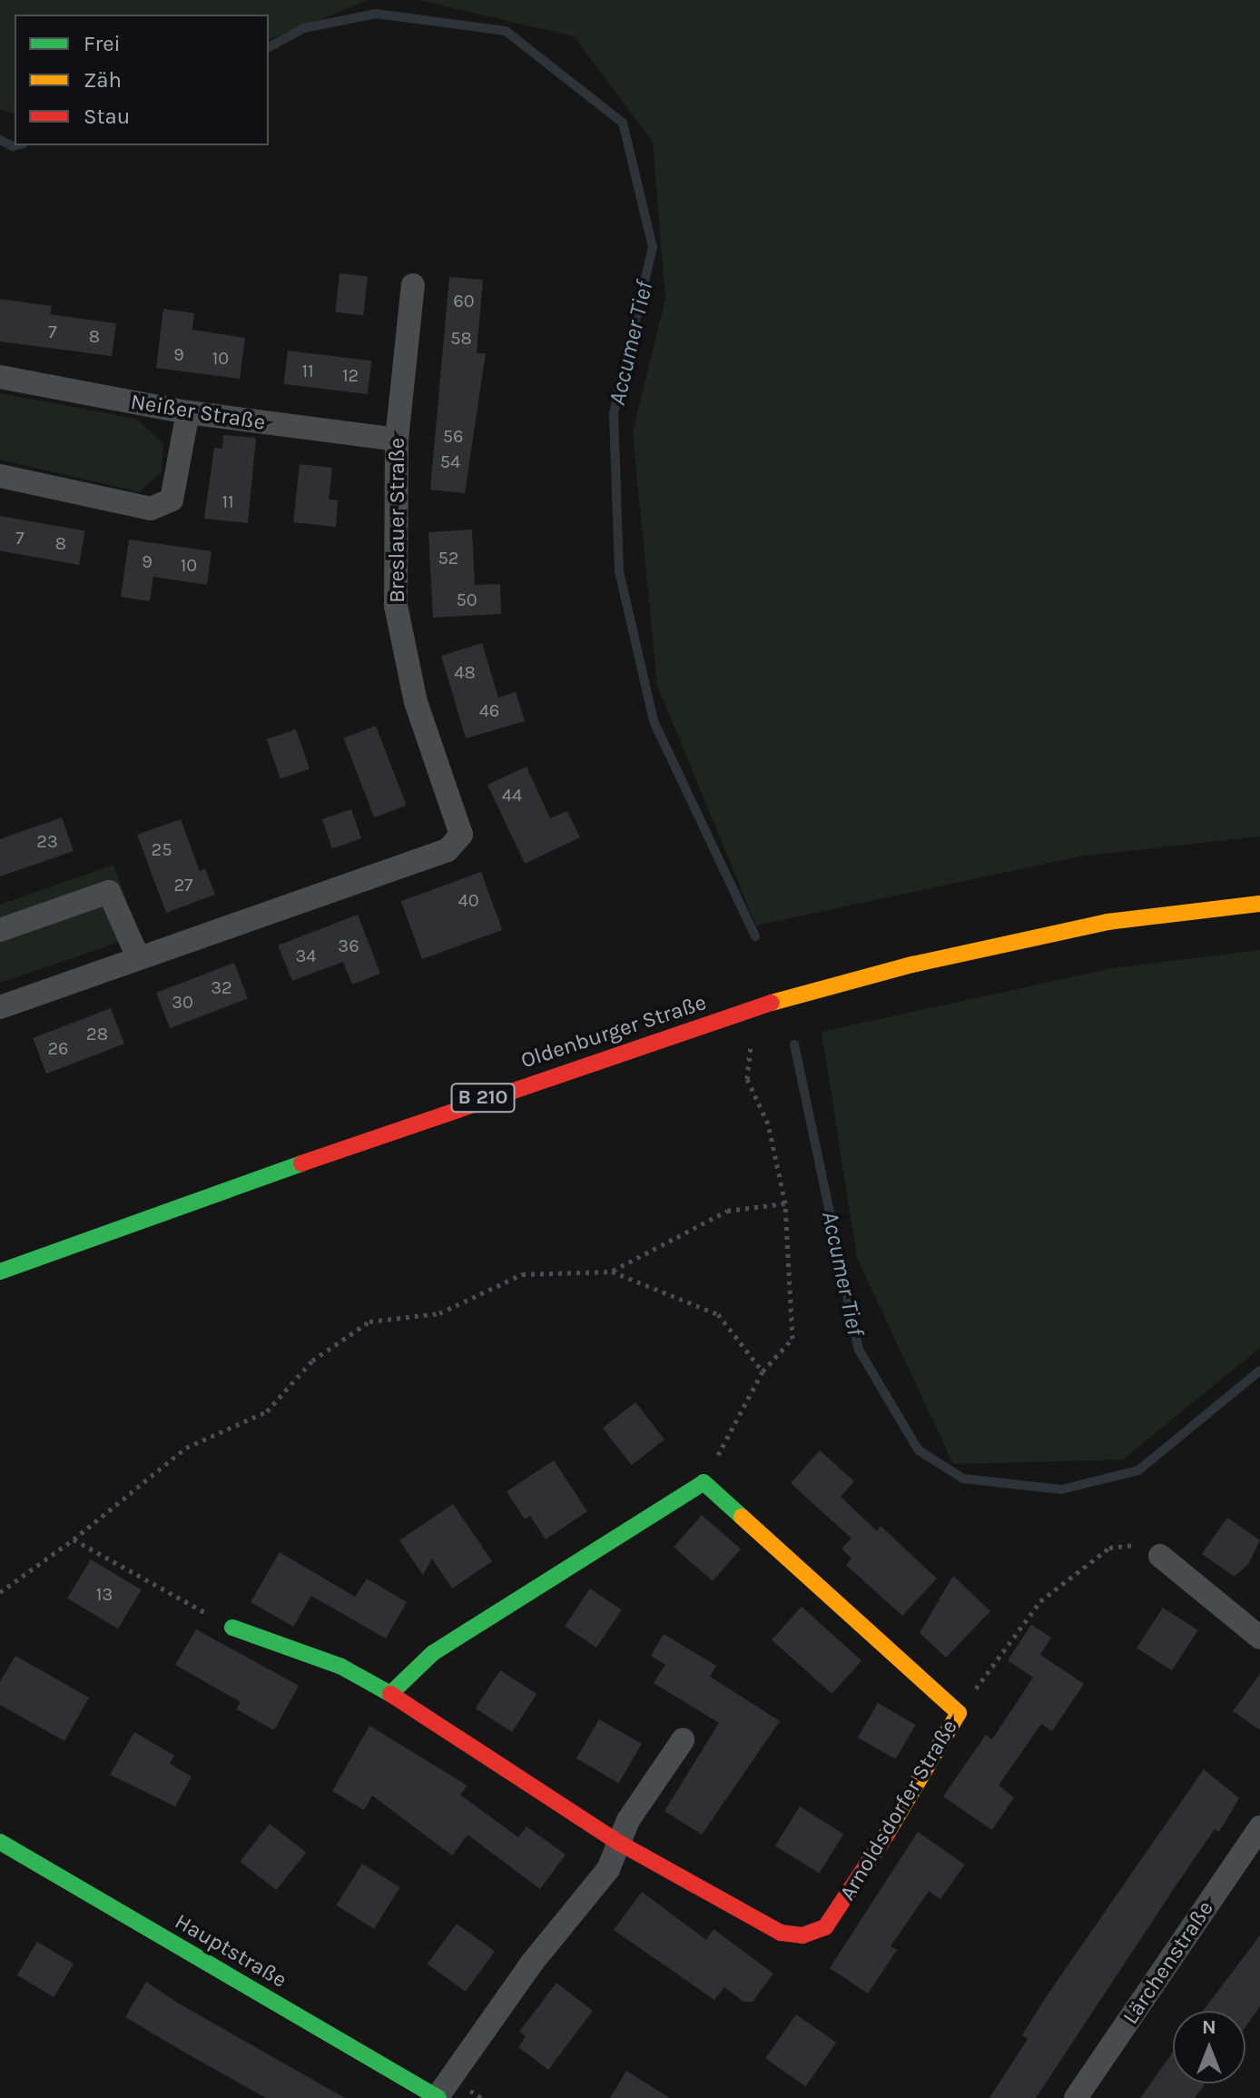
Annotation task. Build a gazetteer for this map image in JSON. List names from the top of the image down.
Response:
{
  "streets": {
    "street": [
      "Neißer Straße",
      "Breslauer Straße",
      "Oldenburger Straße",
      "B 210",
      "Arnoldsdorfer Straße",
      "Hauptstraße",
      "Lärchenstraße"
    ]
  },
  "crossings": [
    ["Neißer Straße", "Breslauer Straße"]
  ],
  "water": ["Accumer Tief"],
  "house_numbers": [
    "60",
    "7",
    "8",
    "58",
    "9",
    "10",
    "11",
    "12",
    "56",
    "54",
    "11",
    "7",
    "8",
    "52",
    "9",
    "10",
    "50",
    "48",
    "46",
    "44",
    "23",
    "25",
    "27",
    "40",
    "36",
    "34",
    "32",
    "30",
    "28",
    "26",
    "13"
  ],
  "legend": ["Frei", "Zäh", "Stau"],
  "north": "top"
}
